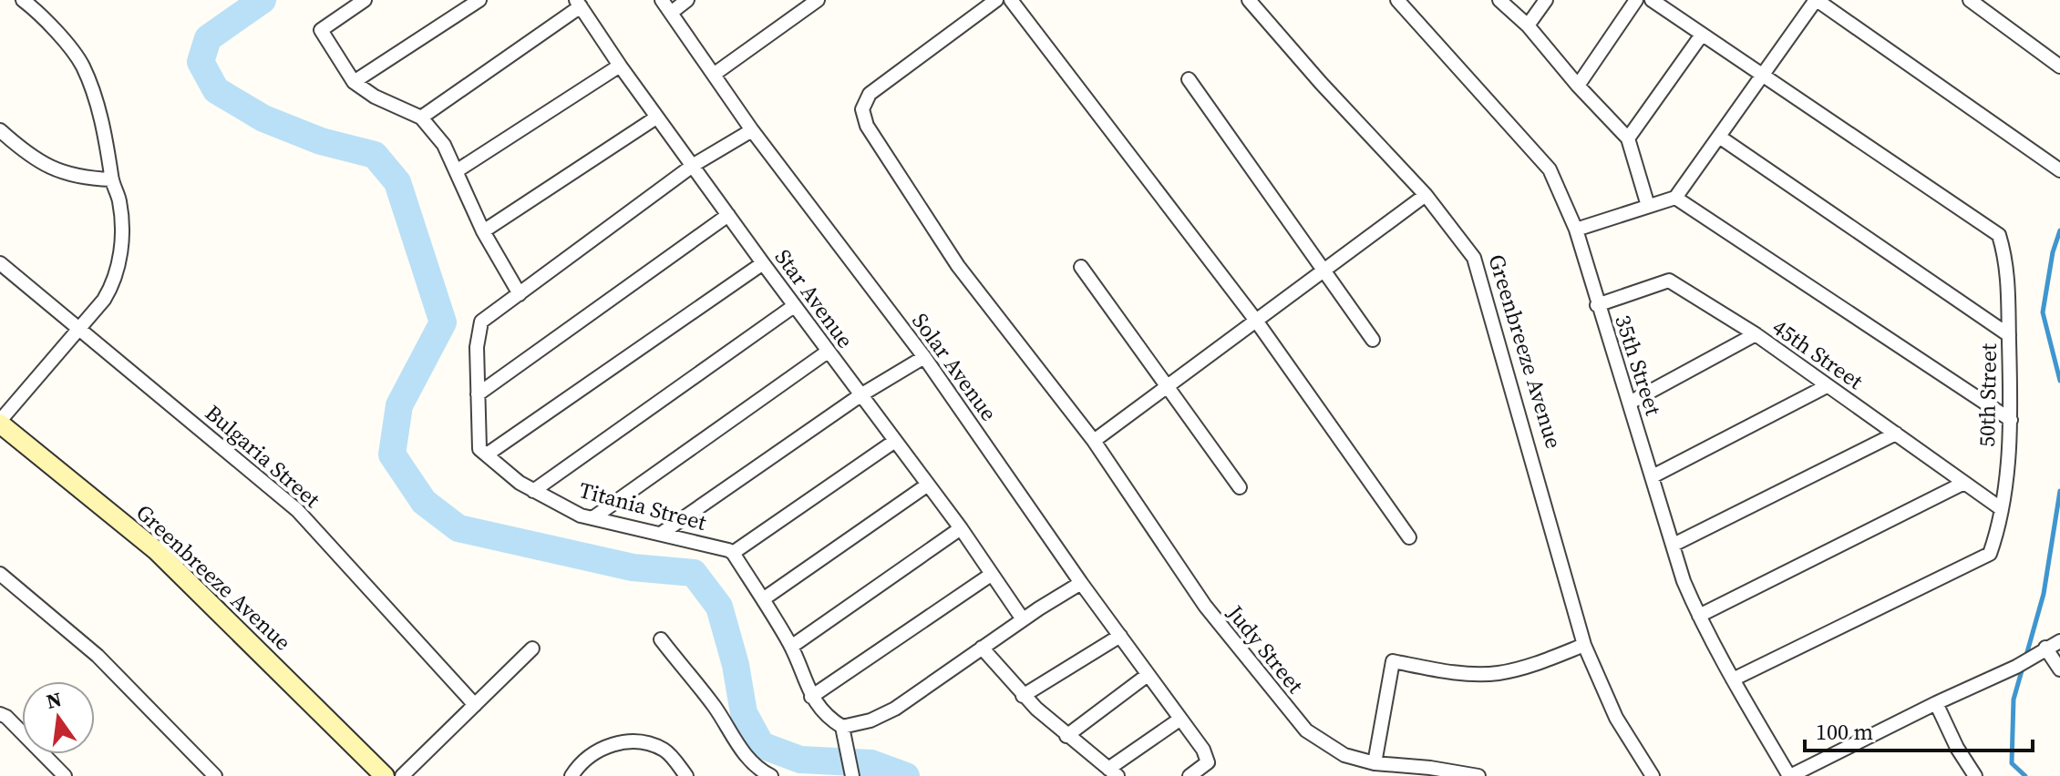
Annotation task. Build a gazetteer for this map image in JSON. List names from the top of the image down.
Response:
{
  "streets": {
    "street": [
      "Star Avenue",
      "Greenbreeze Avenue",
      "45th Street",
      "35th Street",
      "Solar Avenue",
      "50th Street",
      "Bulgaria Street",
      "Titania Street",
      "Judy Street"
    ]
  },
  "crossings": [
    ["45th Street", "35th Street"],
    ["45th Street", "50th Street"],
    ["35th Street", "50th Street"]
  ],
  "scale_bar": "100 m",
  "north": "top"
}
